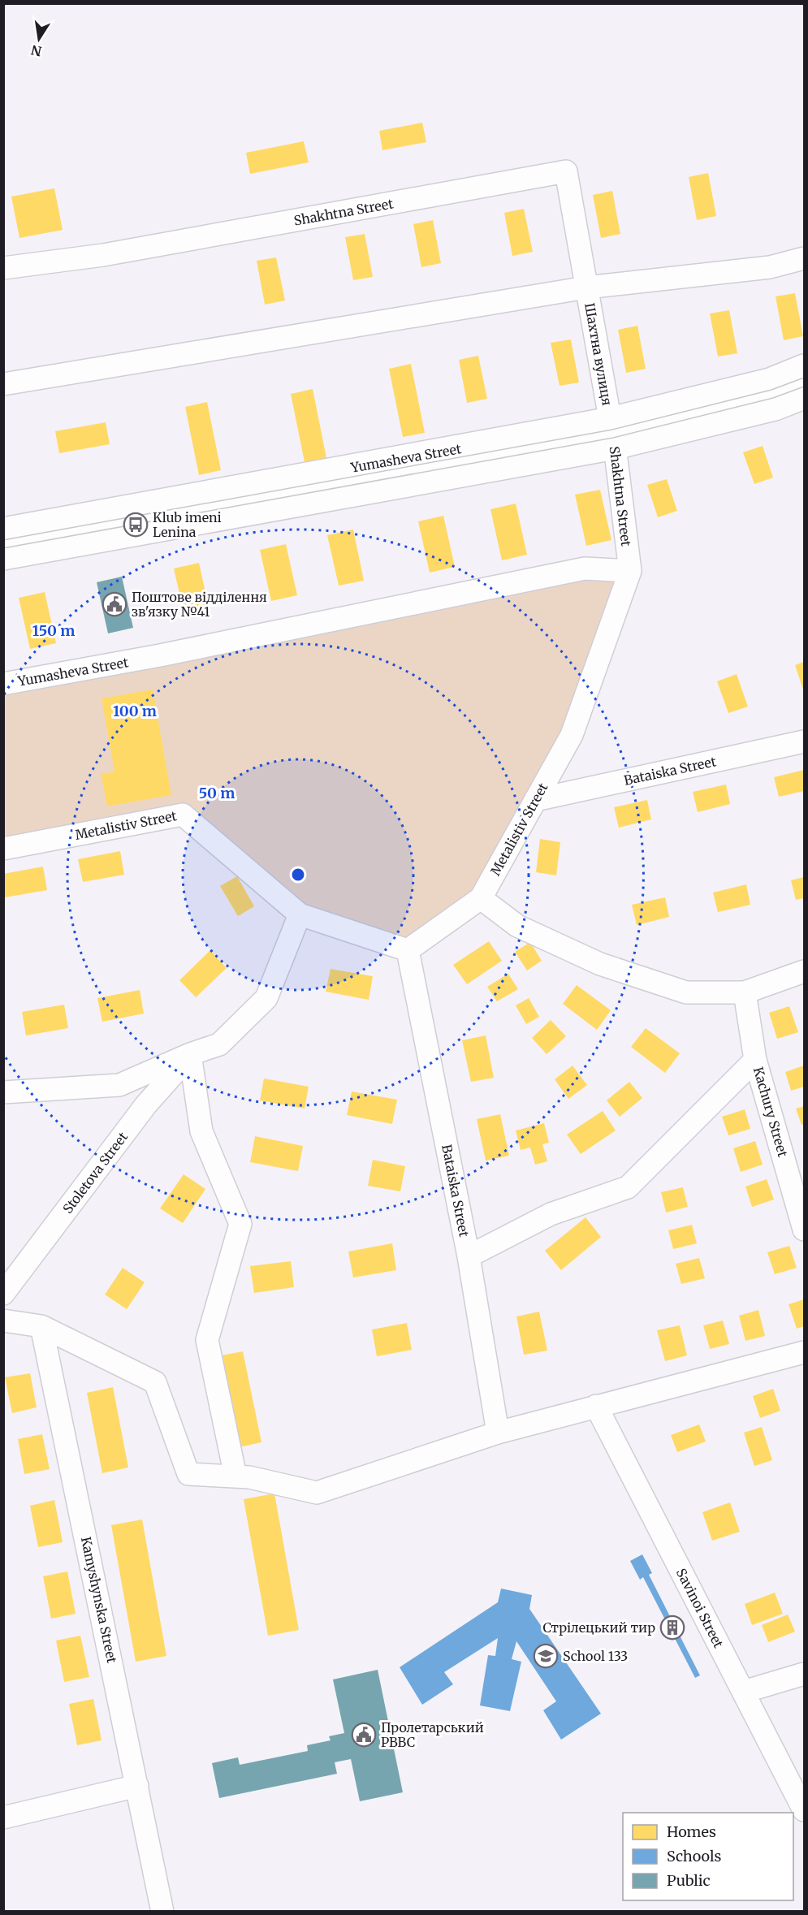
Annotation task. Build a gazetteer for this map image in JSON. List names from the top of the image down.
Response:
{
  "streets": {
    "main road": ["Yumasheva Street"],
    "street": [
      "Shakhtna Street",
      "Шахтна вулиця",
      "Bataiska Street",
      "Metalistiv Street",
      "Kachury Street",
      "Stoletova Street",
      "Kamyshynska Street",
      "Savinoi Street"
    ]
  },
  "crossings": [
    ["Shakhtna Street", "Шахтна вулиця"],
    ["Shakhtna Street", "Yumasheva Street"],
    ["Shakhtna Street", "Metalistiv Street"],
    ["Шахтна вулиця", "Yumasheva Street"],
    ["Yumasheva Street", "Metalistiv Street"],
    ["Bataiska Street", "Metalistiv Street"]
  ],
  "places": {
    "bus stop": ["Klub imeni Lenina"],
    "public building": ["Поштове відділення зв'язку №41", "Пролетарський РВВС"],
    "building": ["Стрілецький тир"],
    "school or university": ["School 133"]
  },
  "legend": ["Homes", "Schools", "Public"],
  "north": "bottom",
  "rings": ["150 m", "100 m", "50 m"]
}
